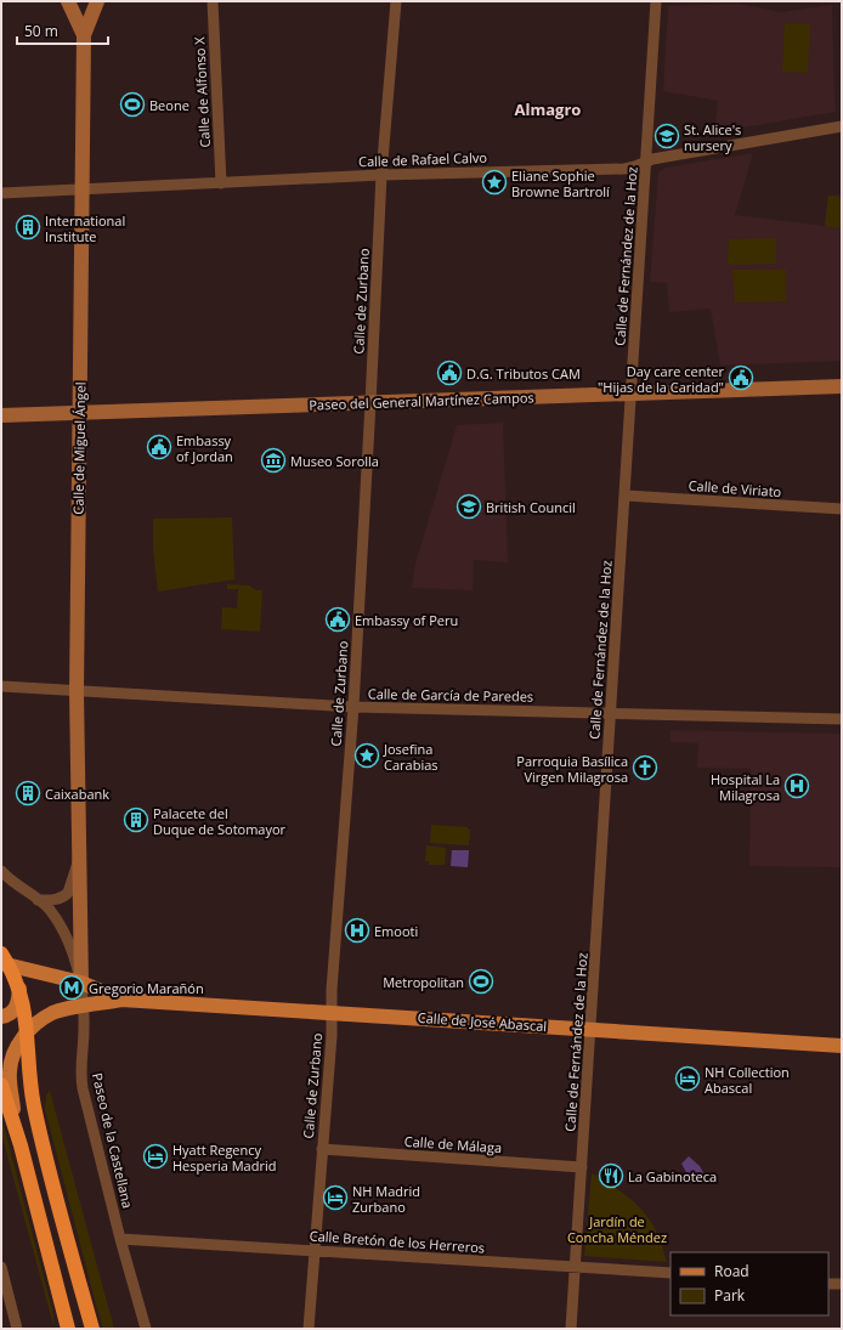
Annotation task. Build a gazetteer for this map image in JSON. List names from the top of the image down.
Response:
{
  "streets": {
    "main road": ["Calle de José Abascal"],
    "street": [
      "Calle de Alfonso X",
      "Calle de Rafael Calvo",
      "Calle de Fernández de la Hoz",
      "Calle de Zurbano",
      "Paseo del General Martínez Campos",
      "Calle de Miguel Ángel",
      "Calle de Viriato",
      "Calle de García de Paredes",
      "Paseo de la Castellana",
      "Calle de Málaga",
      "Calle Bretón de los Herreros"
    ]
  },
  "crossings": [
    ["Calle de Alfonso X", "Calle de Rafael Calvo"],
    ["Calle de Rafael Calvo", "Calle de Fernández de la Hoz"],
    ["Calle de Rafael Calvo", "Calle de Zurbano"],
    ["Calle de Rafael Calvo", "Calle de Miguel Ángel"],
    ["Calle de Fernández de la Hoz", "Paseo del General Martínez Campos"],
    ["Calle de Fernández de la Hoz", "Calle de Viriato"],
    ["Calle de Fernández de la Hoz", "Calle de García de Paredes"],
    ["Calle de Fernández de la Hoz", "Calle de José Abascal"],
    ["Calle de Fernández de la Hoz", "Calle de Málaga"],
    ["Calle de Fernández de la Hoz", "Calle Bretón de los Herreros"],
    ["Calle de Zurbano", "Paseo del General Martínez Campos"],
    ["Calle de Zurbano", "Calle de García de Paredes"],
    ["Calle de Zurbano", "Calle de José Abascal"],
    ["Calle de Zurbano", "Calle de Málaga"],
    ["Calle de Zurbano", "Calle Bretón de los Herreros"],
    ["Paseo del General Martínez Campos", "Calle de Miguel Ángel"],
    ["Calle de Miguel Ángel", "Calle de García de Paredes"],
    ["Calle de Miguel Ángel", "Paseo de la Castellana"],
    ["Paseo de la Castellana", "Calle Bretón de los Herreros"]
  ],
  "districts": ["Almagro"],
  "parks": ["Jardín de Concha Méndez"],
  "places": {
    "sports": ["Beone", "Metropolitan"],
    "school or university": ["St. Alice's nursery", "British Council"],
    "place": ["Eliane Sophie Browne Bartrolí", "Josefina Carabias"],
    "building": ["International Institute", "Caixabank", "Palacete del Duque de Sotomayor"],
    "public building": [
      "D.G. Tributos CAM",
      "Day care center \"Hijas de la Caridad\"",
      "Embassy of Jordan",
      "Embassy of Peru"
    ],
    "museum": ["Museo Sorolla"],
    "church": ["Parroquia Basílica Virgen Milagrosa"],
    "hospital": ["Hospital La Milagrosa", "Emooti"],
    "metro station": ["Gregorio Marañón"],
    "hotel": ["NH Collection Abascal", "Hyatt Regency Hesperia Madrid", "NH Madrid Zurbano"],
    "restaurant": ["La Gabinoteca"]
  },
  "legend": ["Road", "Park"],
  "scale_bar": "50 m"
}
